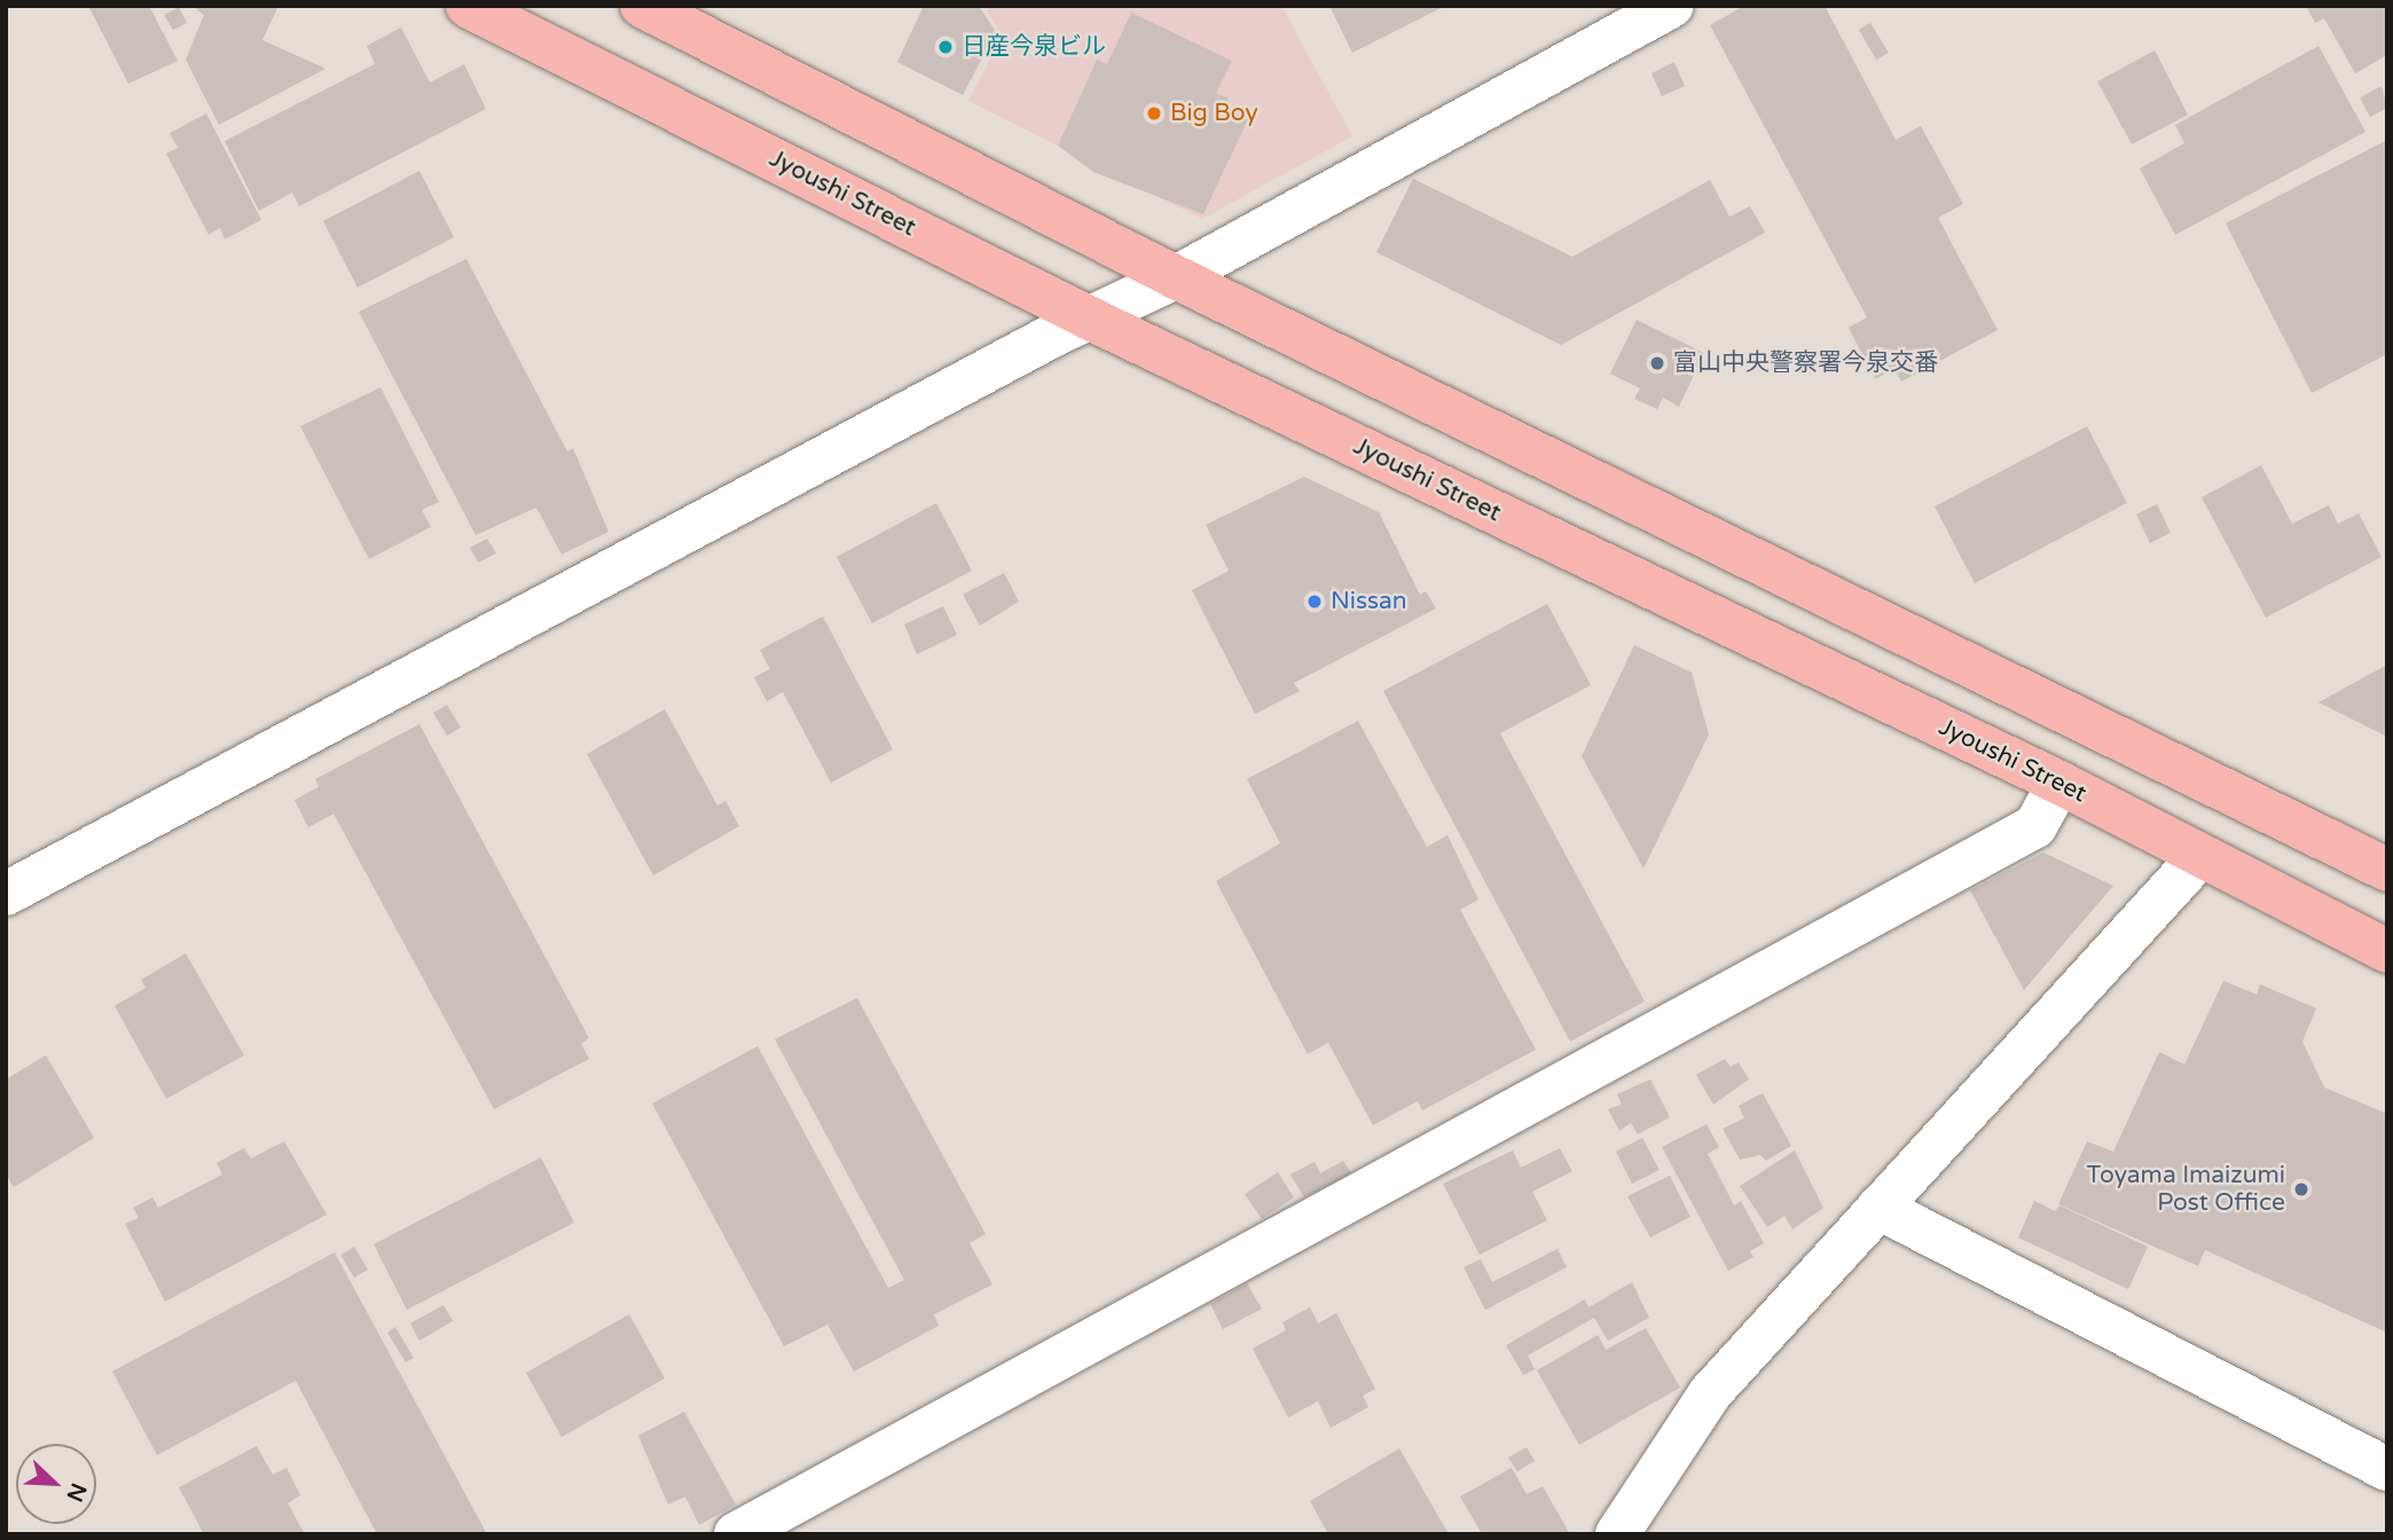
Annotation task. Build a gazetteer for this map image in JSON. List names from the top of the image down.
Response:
{
  "streets": {
    "highway": ["Jyoushi Street"]
  },
  "places": [
    "日産今泉ビル",
    "Big Boy",
    "富山中央警察署今泉交番",
    "Nissan",
    "Toyama Imaizumi Post Office"
  ],
  "north": "bottom right"
}
